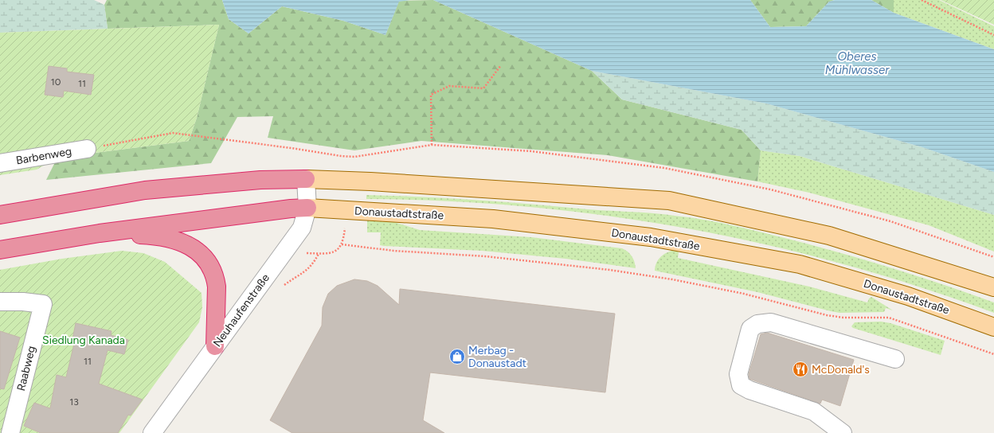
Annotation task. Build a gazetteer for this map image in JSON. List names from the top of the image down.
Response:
{
  "streets": {
    "main road": ["Donaustadtstraße"],
    "street": ["Barbenweg", "Neuhaufenstraße", "Raabweg"]
  },
  "crossings": [
    ["Donaustadtstraße", "Neuhaufenstraße"]
  ],
  "water": ["Oberes Mühlwasser"],
  "parks": ["Siedlung Kanada"],
  "places": {
    "shop": ["Merbag - Donaustadt"],
    "restaurant": ["McDonald's"]
  },
  "house_numbers": [
    "10",
    "11",
    "11",
    "13"
  ]
}
